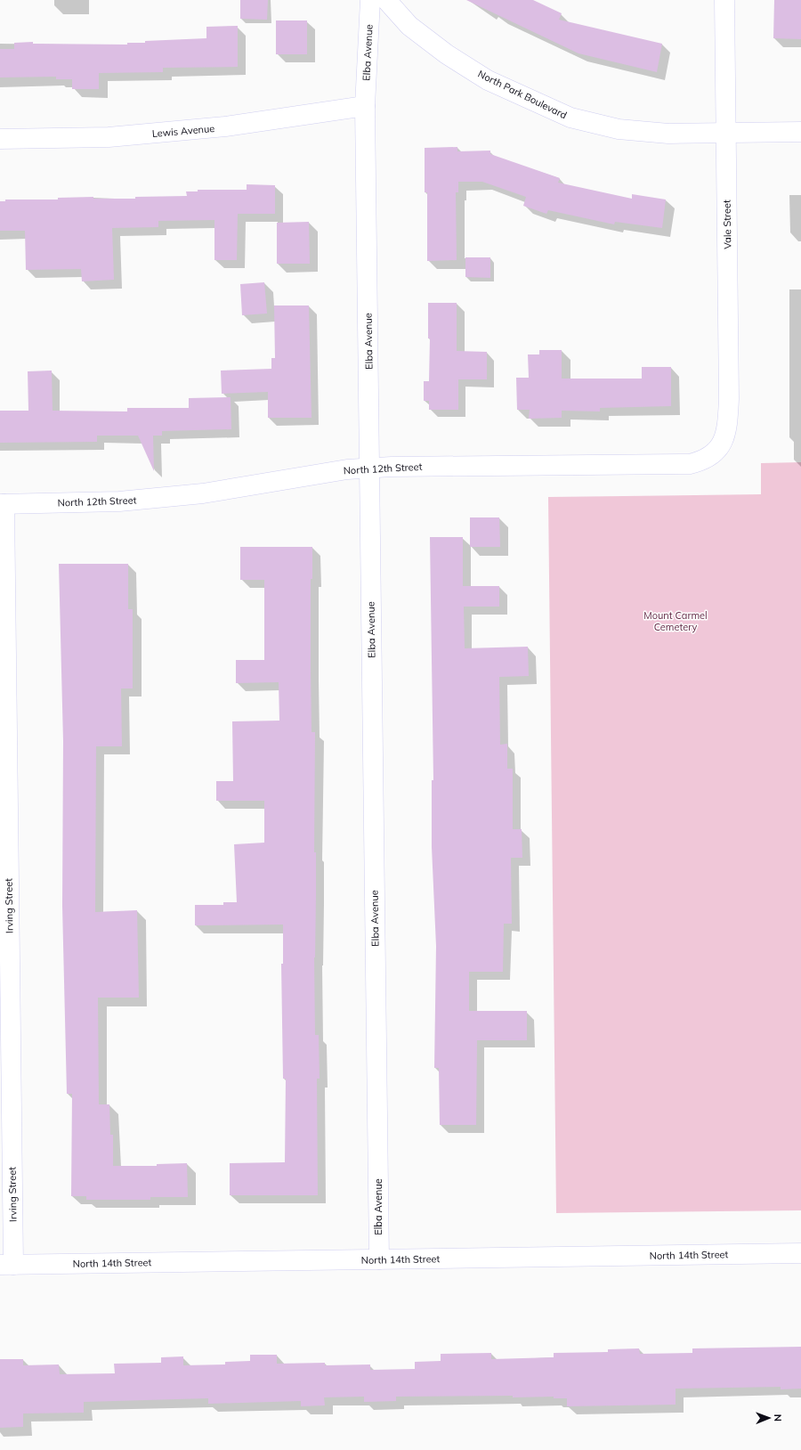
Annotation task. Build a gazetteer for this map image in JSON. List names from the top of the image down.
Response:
{
  "streets": {
    "street": [
      "Elba Avenue",
      "North Park Boulevard",
      "Lewis Avenue",
      "Vale Street",
      "North 12th Street",
      "Irving Street",
      "North 14th Street"
    ]
  },
  "crossings": [
    ["Elba Avenue", "Lewis Avenue"],
    ["Elba Avenue", "North 12th Street"],
    ["Elba Avenue", "North 14th Street"],
    ["North Park Boulevard", "Vale Street"],
    ["Vale Street", "North 12th Street"],
    ["North 12th Street", "Irving Street"],
    ["Irving Street", "North 14th Street"]
  ],
  "parks": ["Mount Carmel Cemetery"],
  "north": "right"
}
